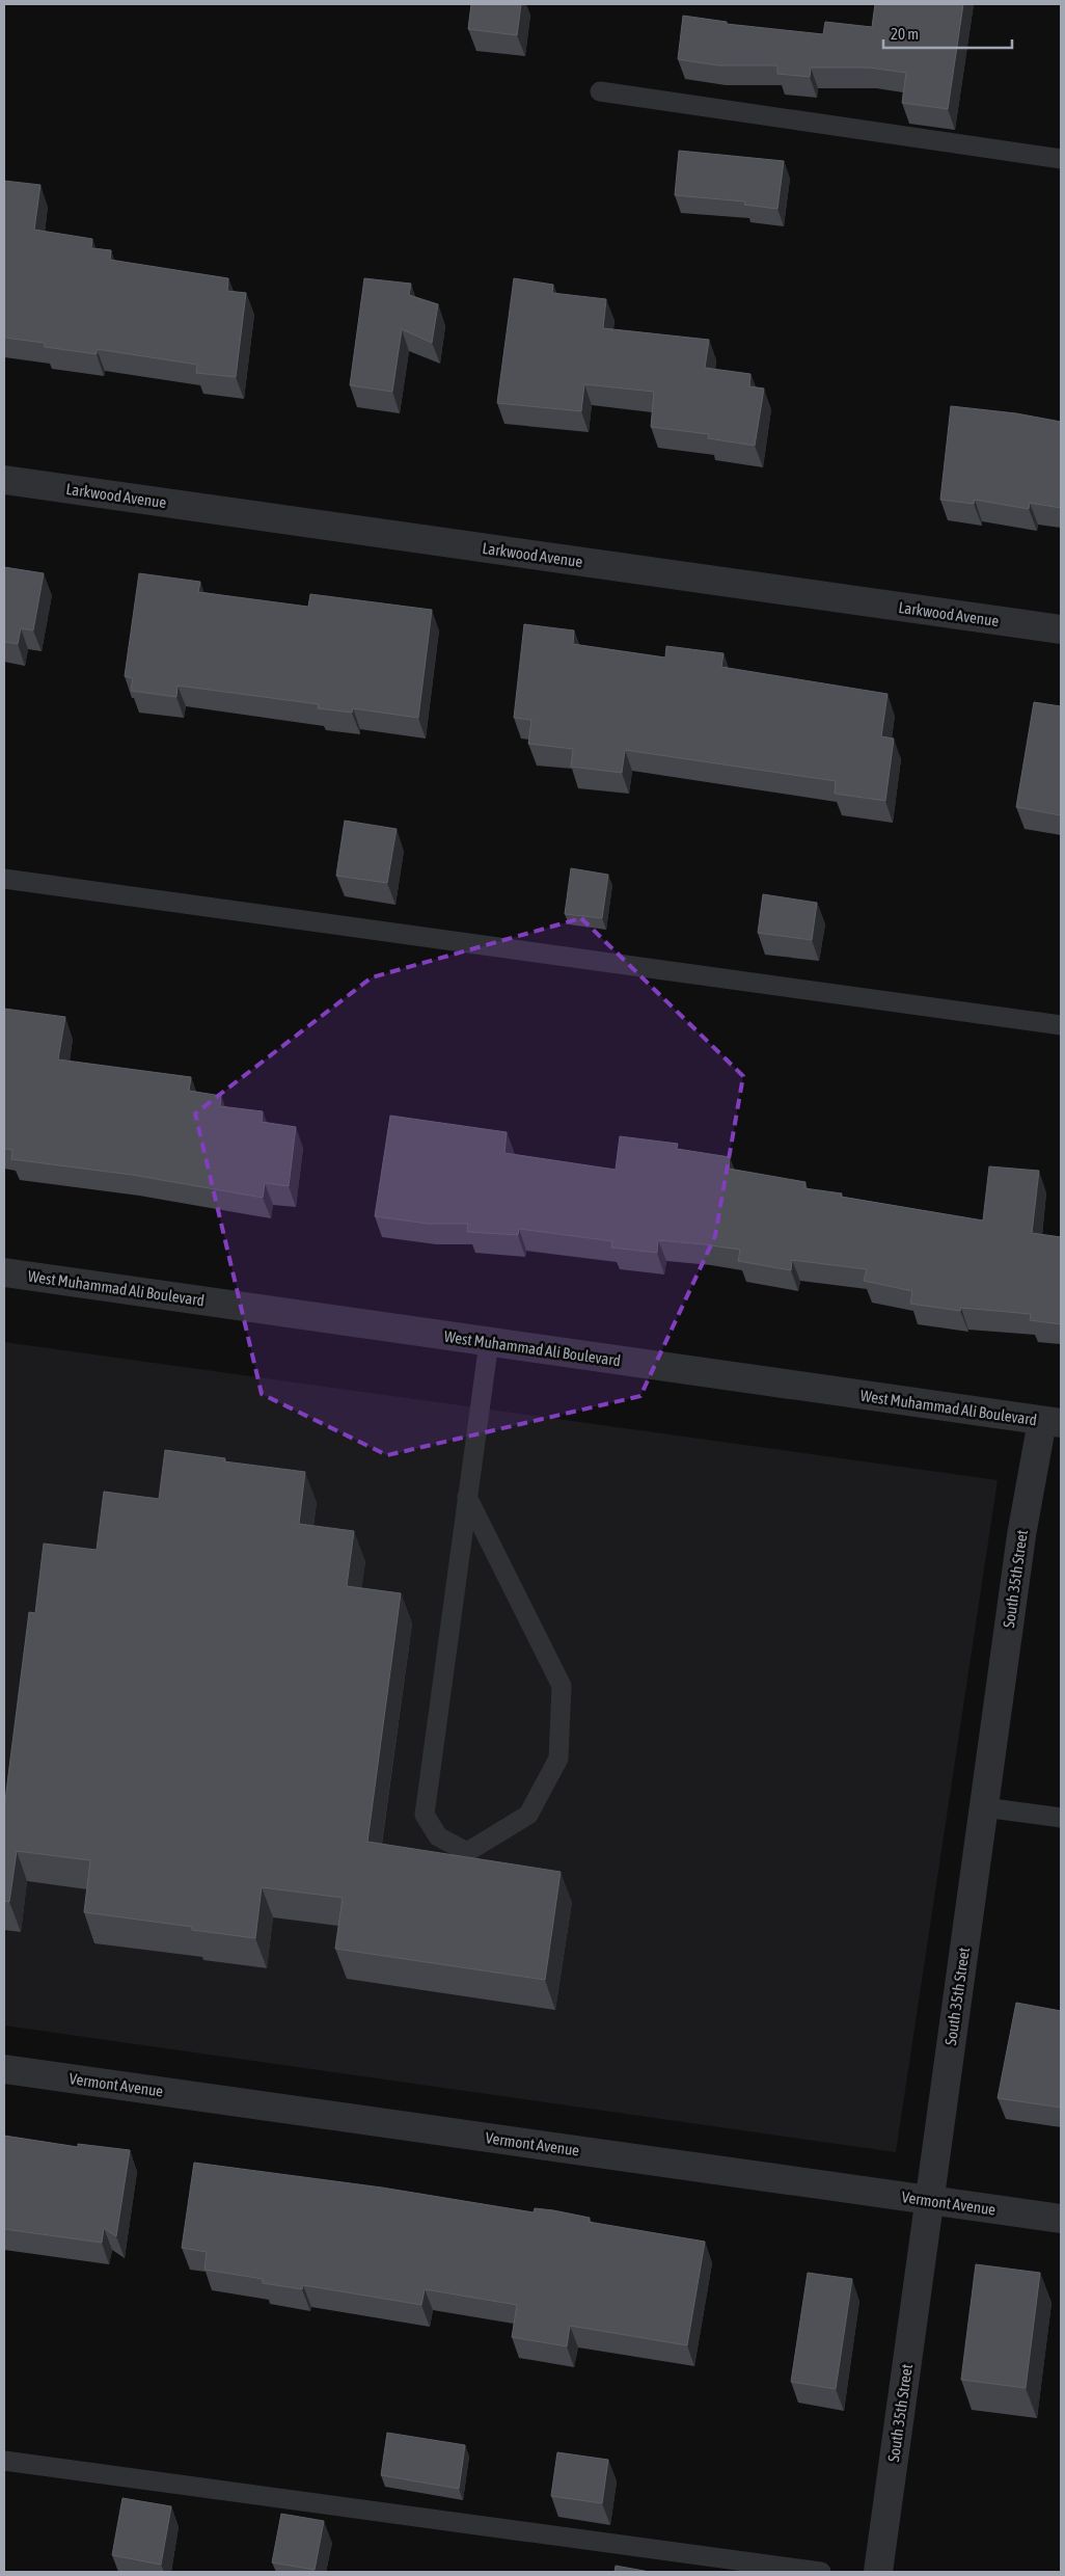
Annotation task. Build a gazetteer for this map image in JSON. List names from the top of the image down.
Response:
{
  "streets": {
    "street": [
      "Larkwood Avenue",
      "West Muhammad Ali Boulevard",
      "South 35th Street",
      "Vermont Avenue"
    ]
  },
  "crossings": [
    ["West Muhammad Ali Boulevard", "South 35th Street"],
    ["South 35th Street", "Vermont Avenue"]
  ],
  "scale_bar": "20 m"
}
